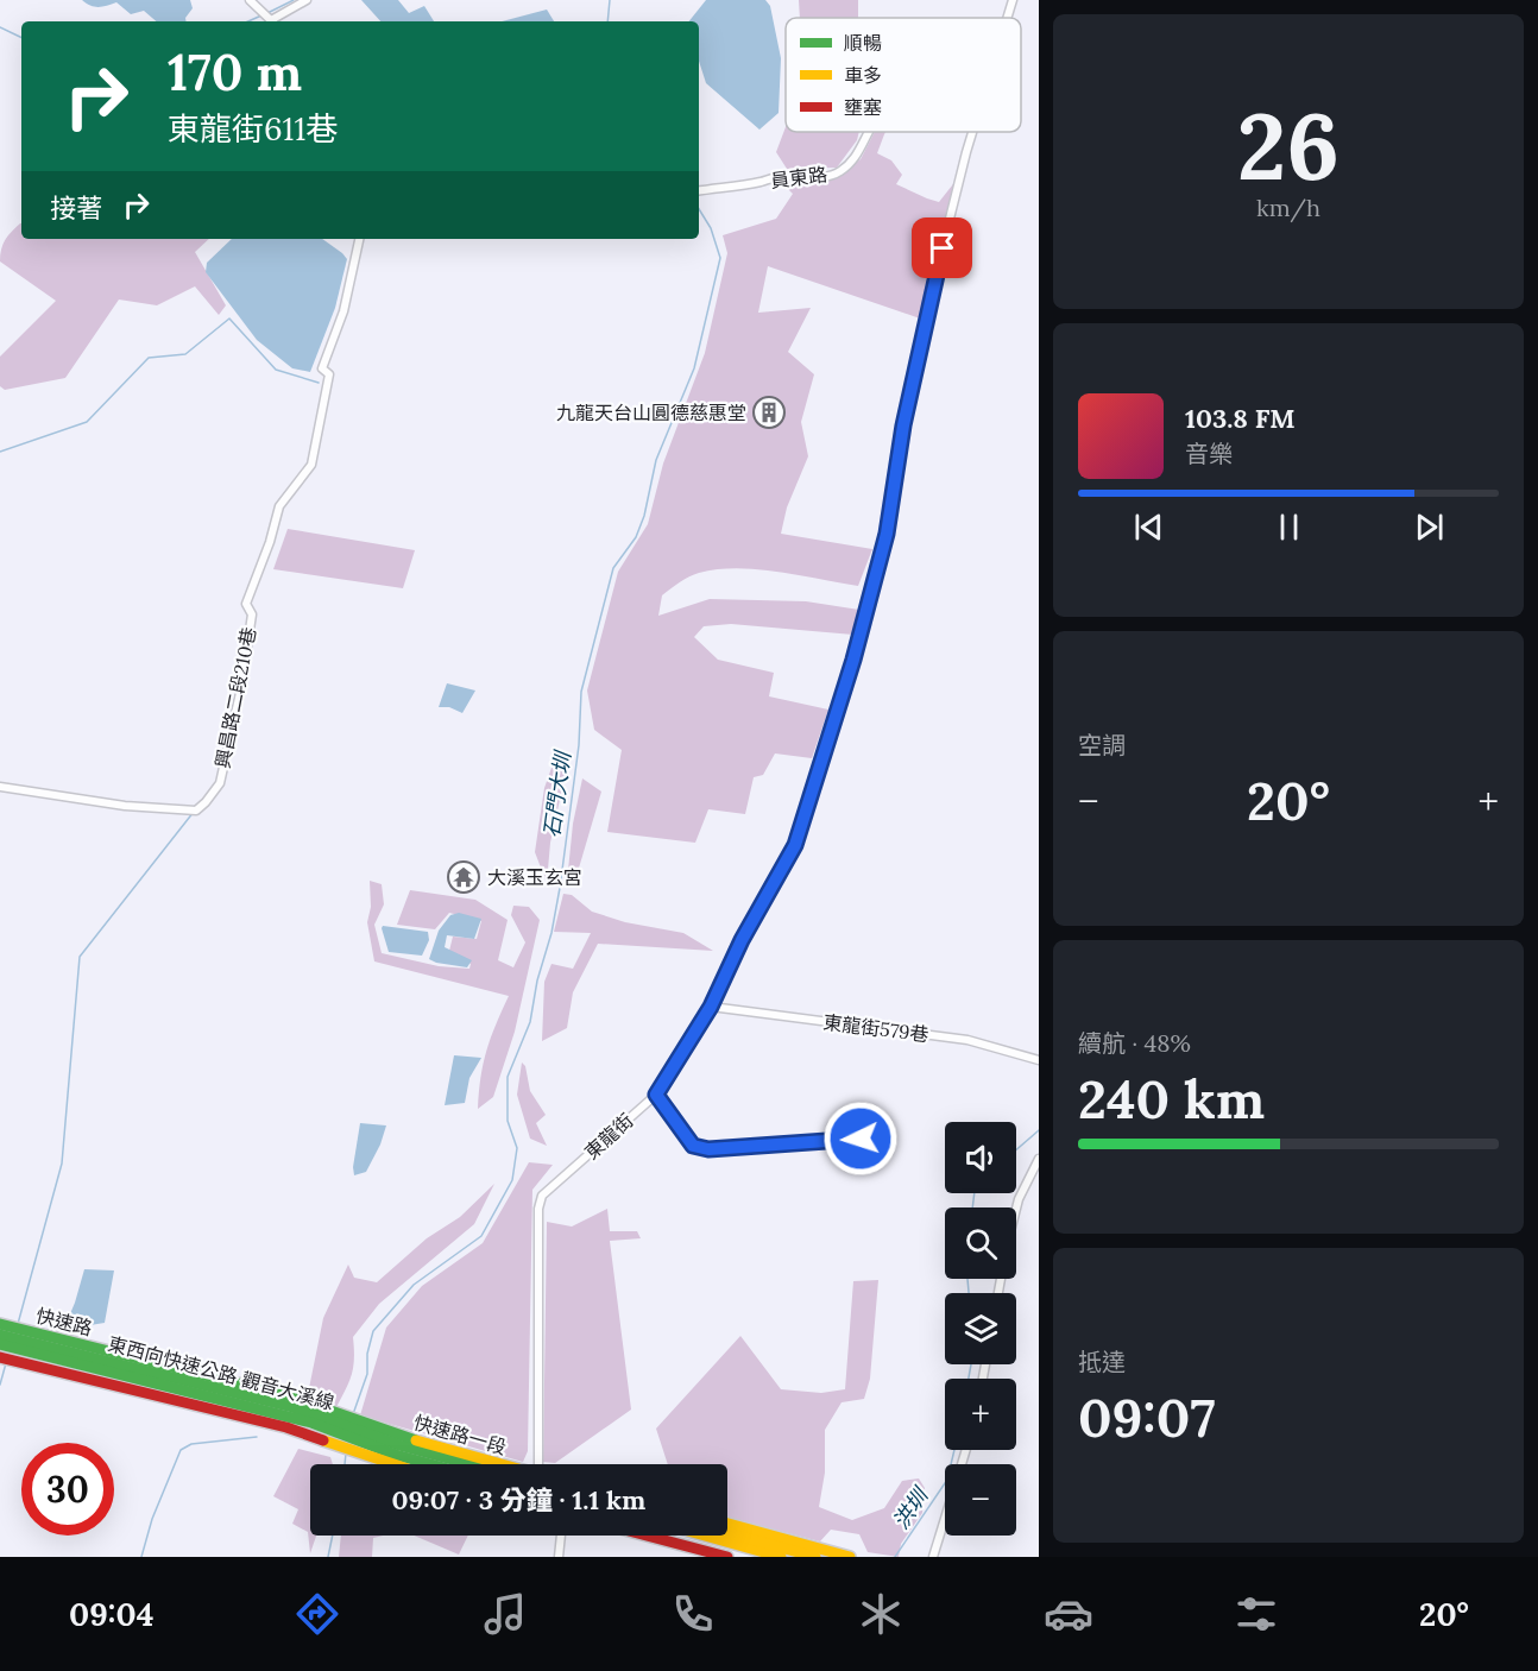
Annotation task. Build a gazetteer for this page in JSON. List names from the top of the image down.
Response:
{
  "streets": {
    "main road": ["快速路", "東西向快速公路 觀音大溪線", "快速路一段"],
    "street": [
      "員東路",
      "興昌路二段210巷",
      "東龍街579巷",
      "東龍街"
    ]
  },
  "crossings": [
    ["東龍街579巷", "東龍街"],
    ["快速路", "快速路一段"]
  ],
  "water": ["石門大圳", "洪圳"],
  "places": {
    "building": ["九龍天台山圓德慈惠堂"],
    "temple": ["大溪玉玄宮"]
  },
  "legend": ["順暢", "車多", "壅塞"],
  "page": {
    "tile": [
      ["26", "km/h"],
      "空調",
      ["續航 · 48%", "240 km"],
      ["抵達", "09:07"]
    ],
    "turn": ["170 m", "東龍街611巷"],
    "then": "接著",
    "song": ["103.8 FM", "音樂"],
    "heat": ["−", "20°", "+"],
    "map_buttons": ["+", "−"],
    "limit": "30",
    "trip": "09:07 · 3 分鐘 · 1.1 km",
    "tabs": ["09:04", "20°"]
  }
}
